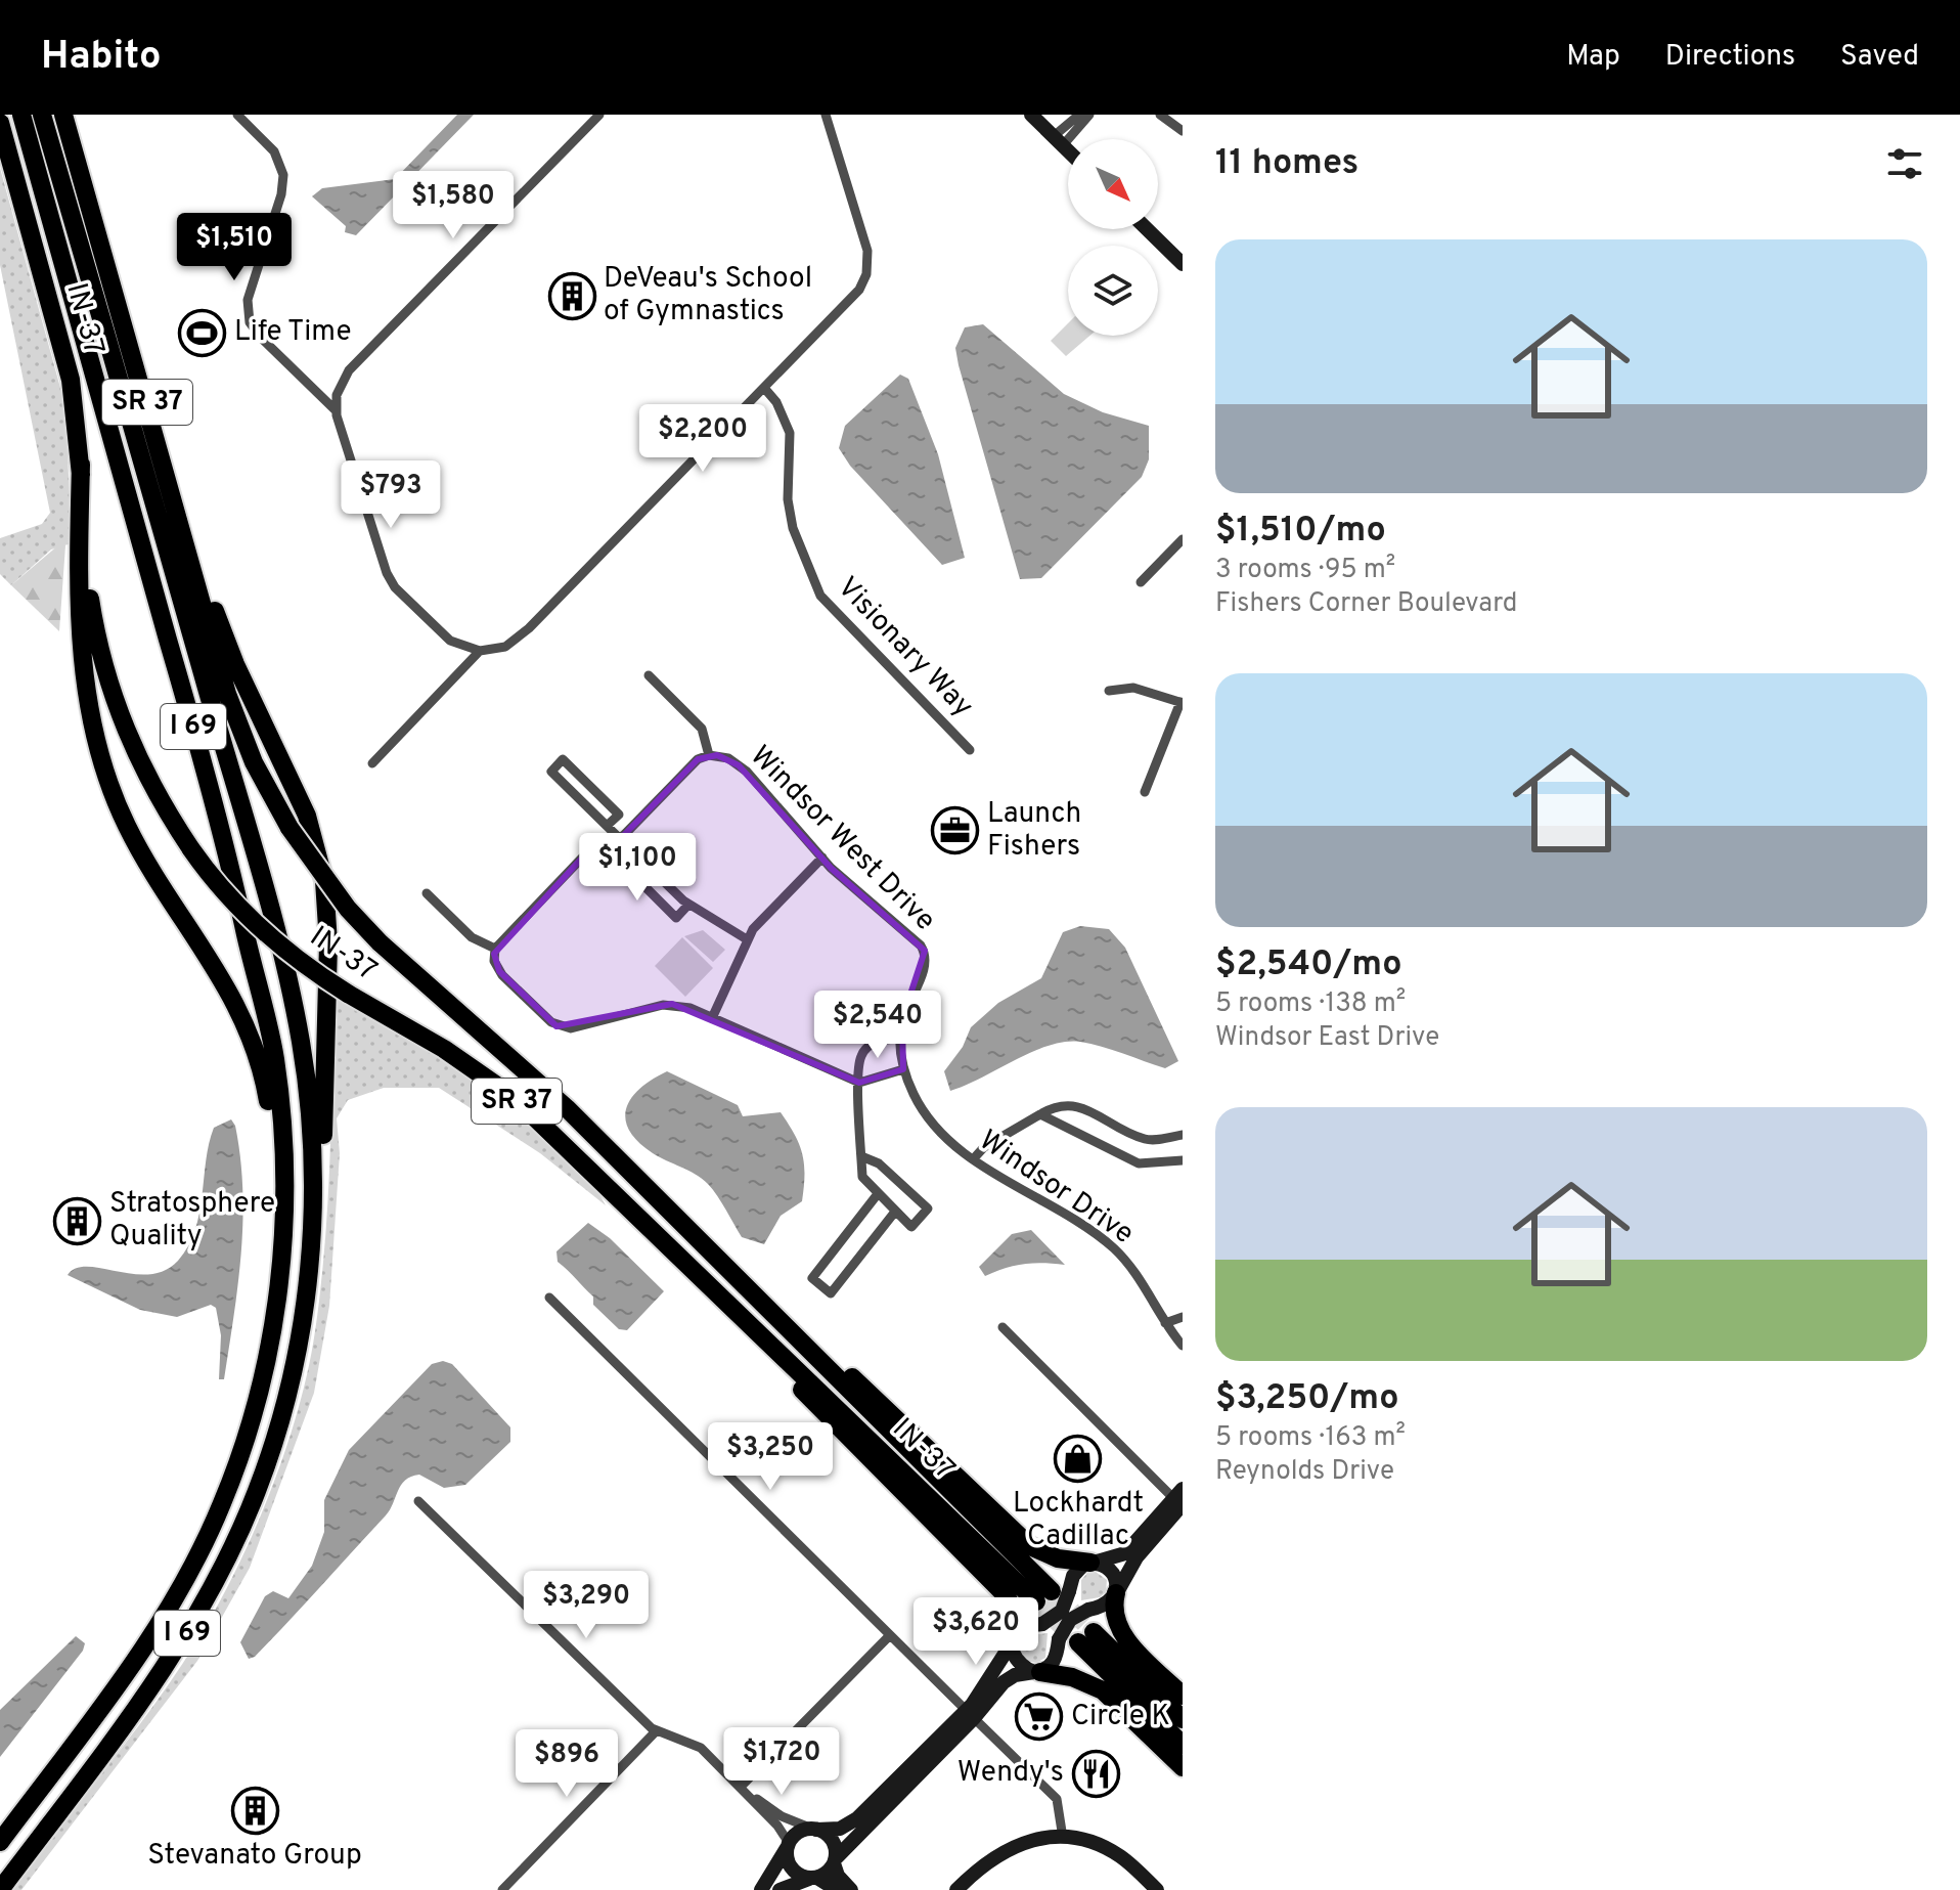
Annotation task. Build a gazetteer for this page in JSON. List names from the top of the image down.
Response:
{
  "streets": {
    "highway": ["IN-37", "SR 37", "I 69"],
    "street": ["Visionary Way", "Windsor West Drive", "Windsor Drive"]
  },
  "crossings": [
    ["Windsor West Drive", "Windsor Drive"]
  ],
  "places": {
    "building": ["DeVeau's School of Gymnastics", "Stratosphere Quality", "Stevanato Group"],
    "sports": ["Life Time"],
    "office": ["Launch Fishers"],
    "shop": ["Lockhardt Cadillac"],
    "supermarket": ["Circle K"],
    "restaurant": ["Wendy's"]
  },
  "north": "bottom right",
  "page": {
    "header": "Habito",
    "nav": ["Map", "Directions", "Saved"],
    "heading": "11 homes",
    "price": [
      "$1,580",
      "$1,510",
      "$2,200",
      "$793",
      "$1,100",
      "$2,540",
      "$3,250",
      "$3,290",
      "$3,620",
      "$1,720",
      "$896"
    ],
    "list": [
      {
        "name": "$1,510/mo",
        "note": "3 rooms · 95 m² · Fishers Corner Boulevard"
      },
      {
        "name": "$2,540/mo",
        "note": "5 rooms · 138 m² · Windsor East Drive"
      },
      {
        "name": "$3,250/mo",
        "note": "5 rooms · 163 m² · Reynolds Drive"
      }
    ]
  }
}
